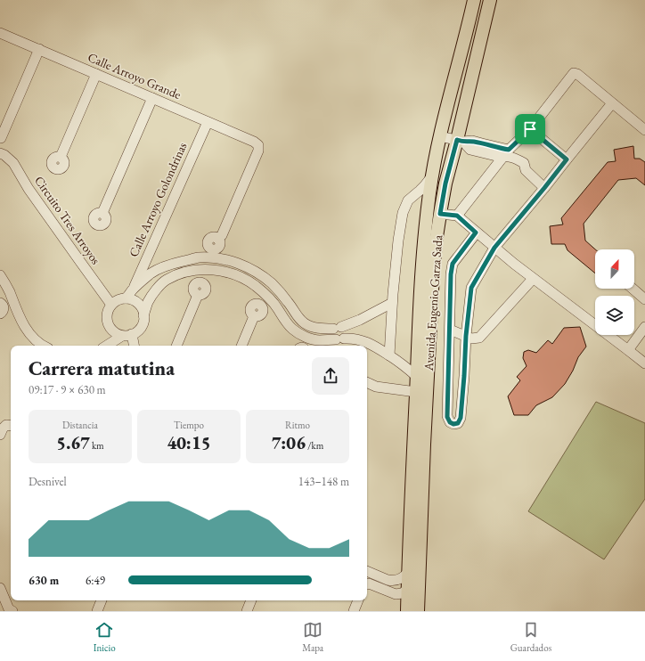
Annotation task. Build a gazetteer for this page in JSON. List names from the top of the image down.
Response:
{
  "streets": {
    "main road": ["Avenida Eugenio Garza Sada"],
    "street": ["Calle Arroyo Grande", "Calle Arroyo Golondrinas", "Circuito Tres Arroyos"]
  },
  "crossings": [
    ["Calle Arroyo Grande", "Calle Arroyo Golondrinas"]
  ],
  "north": "top",
  "page": {
    "heading": ["Carrera matutina", "09:17 · 9 × 630 m"],
    "stats": [
      ["Distancia", "5.67 km"],
      ["Tiempo", "40:15"],
      ["Ritmo", "7:06 /km"]
    ],
    "chart": ["Desnivel", "143–148 m"],
    "list": [
      {
        "name": "630 m",
        "note": "6:49"
      }
    ],
    "tabs": ["Inicio", "Mapa", "Guardados"]
  }
}
